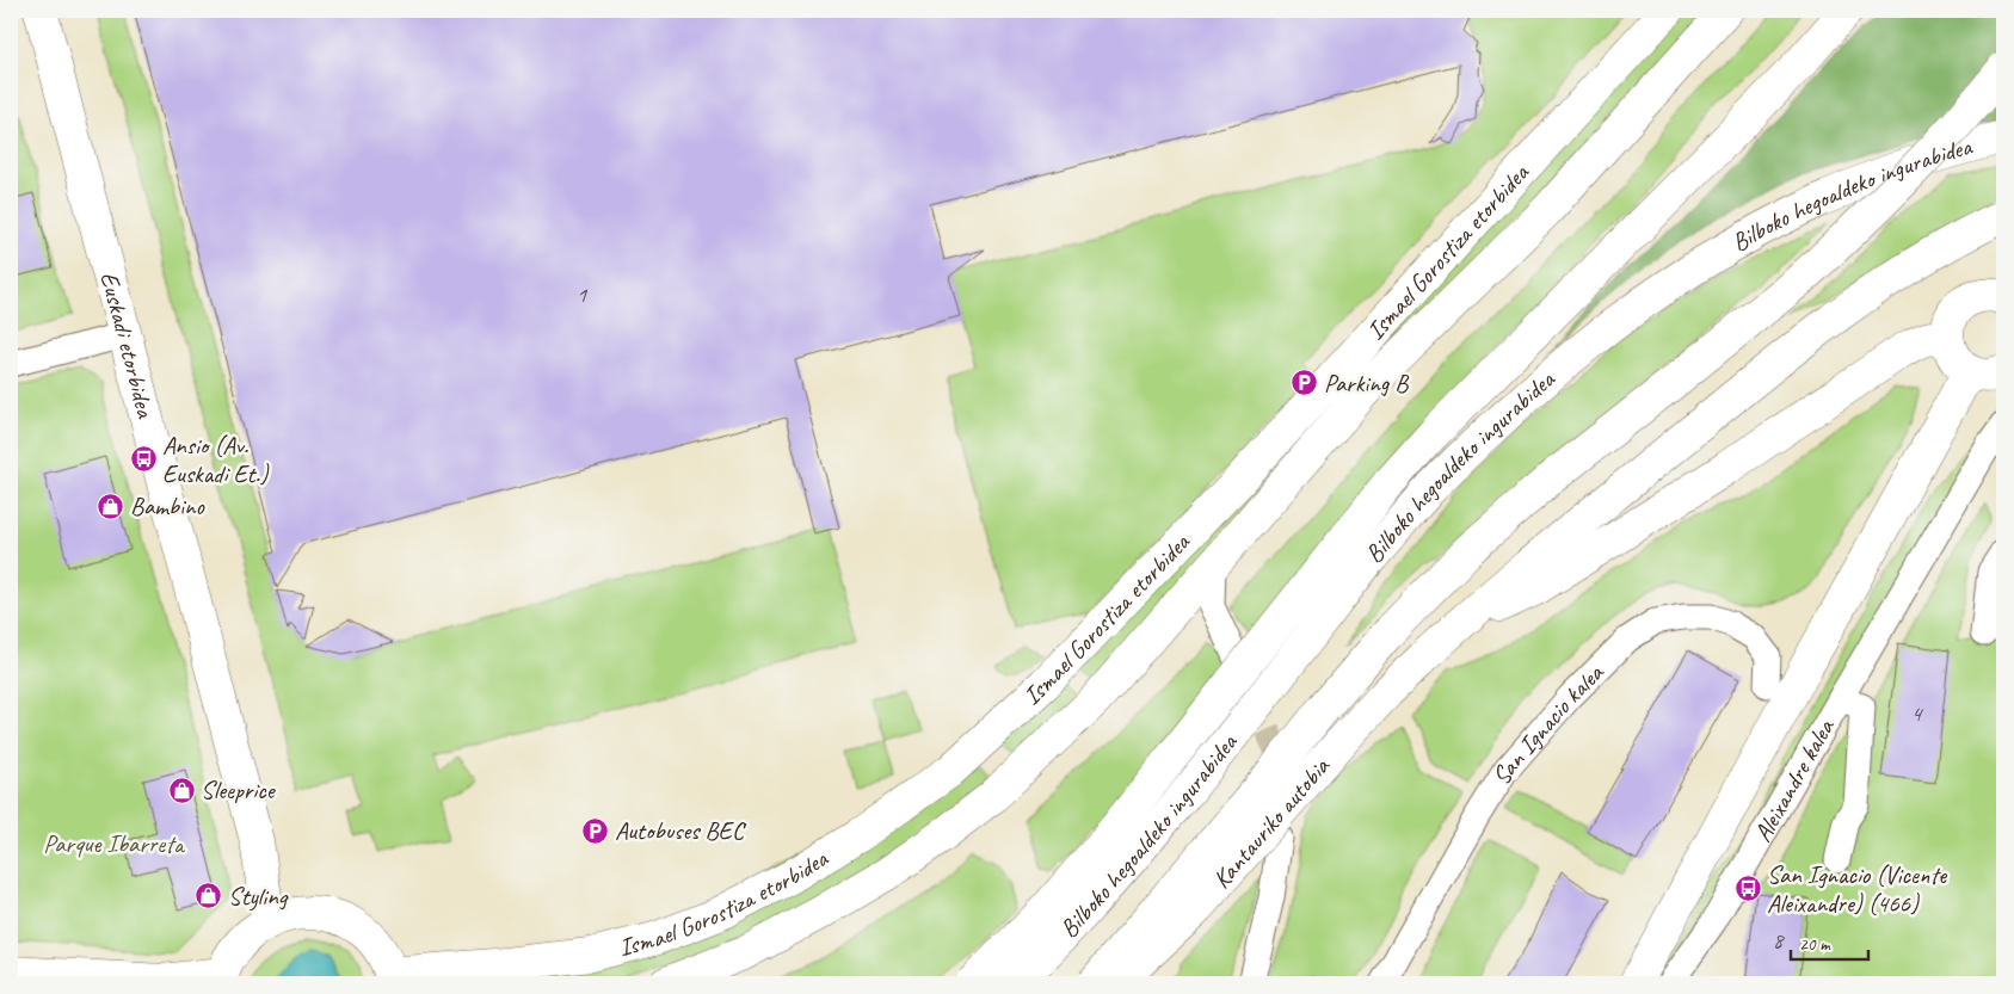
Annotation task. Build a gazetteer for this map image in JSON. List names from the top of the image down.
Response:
{
  "streets": {
    "main road": [
      "Bilboko hegoaldeko ingurabidea",
      "Ismael Gorostiza etorbidea",
      "Euskadi etorbidea",
      "Kantauriko autobia"
    ],
    "street": ["San Ignacio kalea", "Aleixandre kalea"]
  },
  "parks": ["Parque Ibarreta"],
  "places": {
    "parking": ["Parking B", "Autobuses BEC"],
    "bus stop": ["Ansio (Av. Euskadi Et.)", "San Ignacio (Vicente Aleixandre) (466)"],
    "shop": ["Bambino", "Sleeprice", "Styling"]
  },
  "house_numbers": ["1", "4", "8"],
  "scale_bar": "20 m"
}
